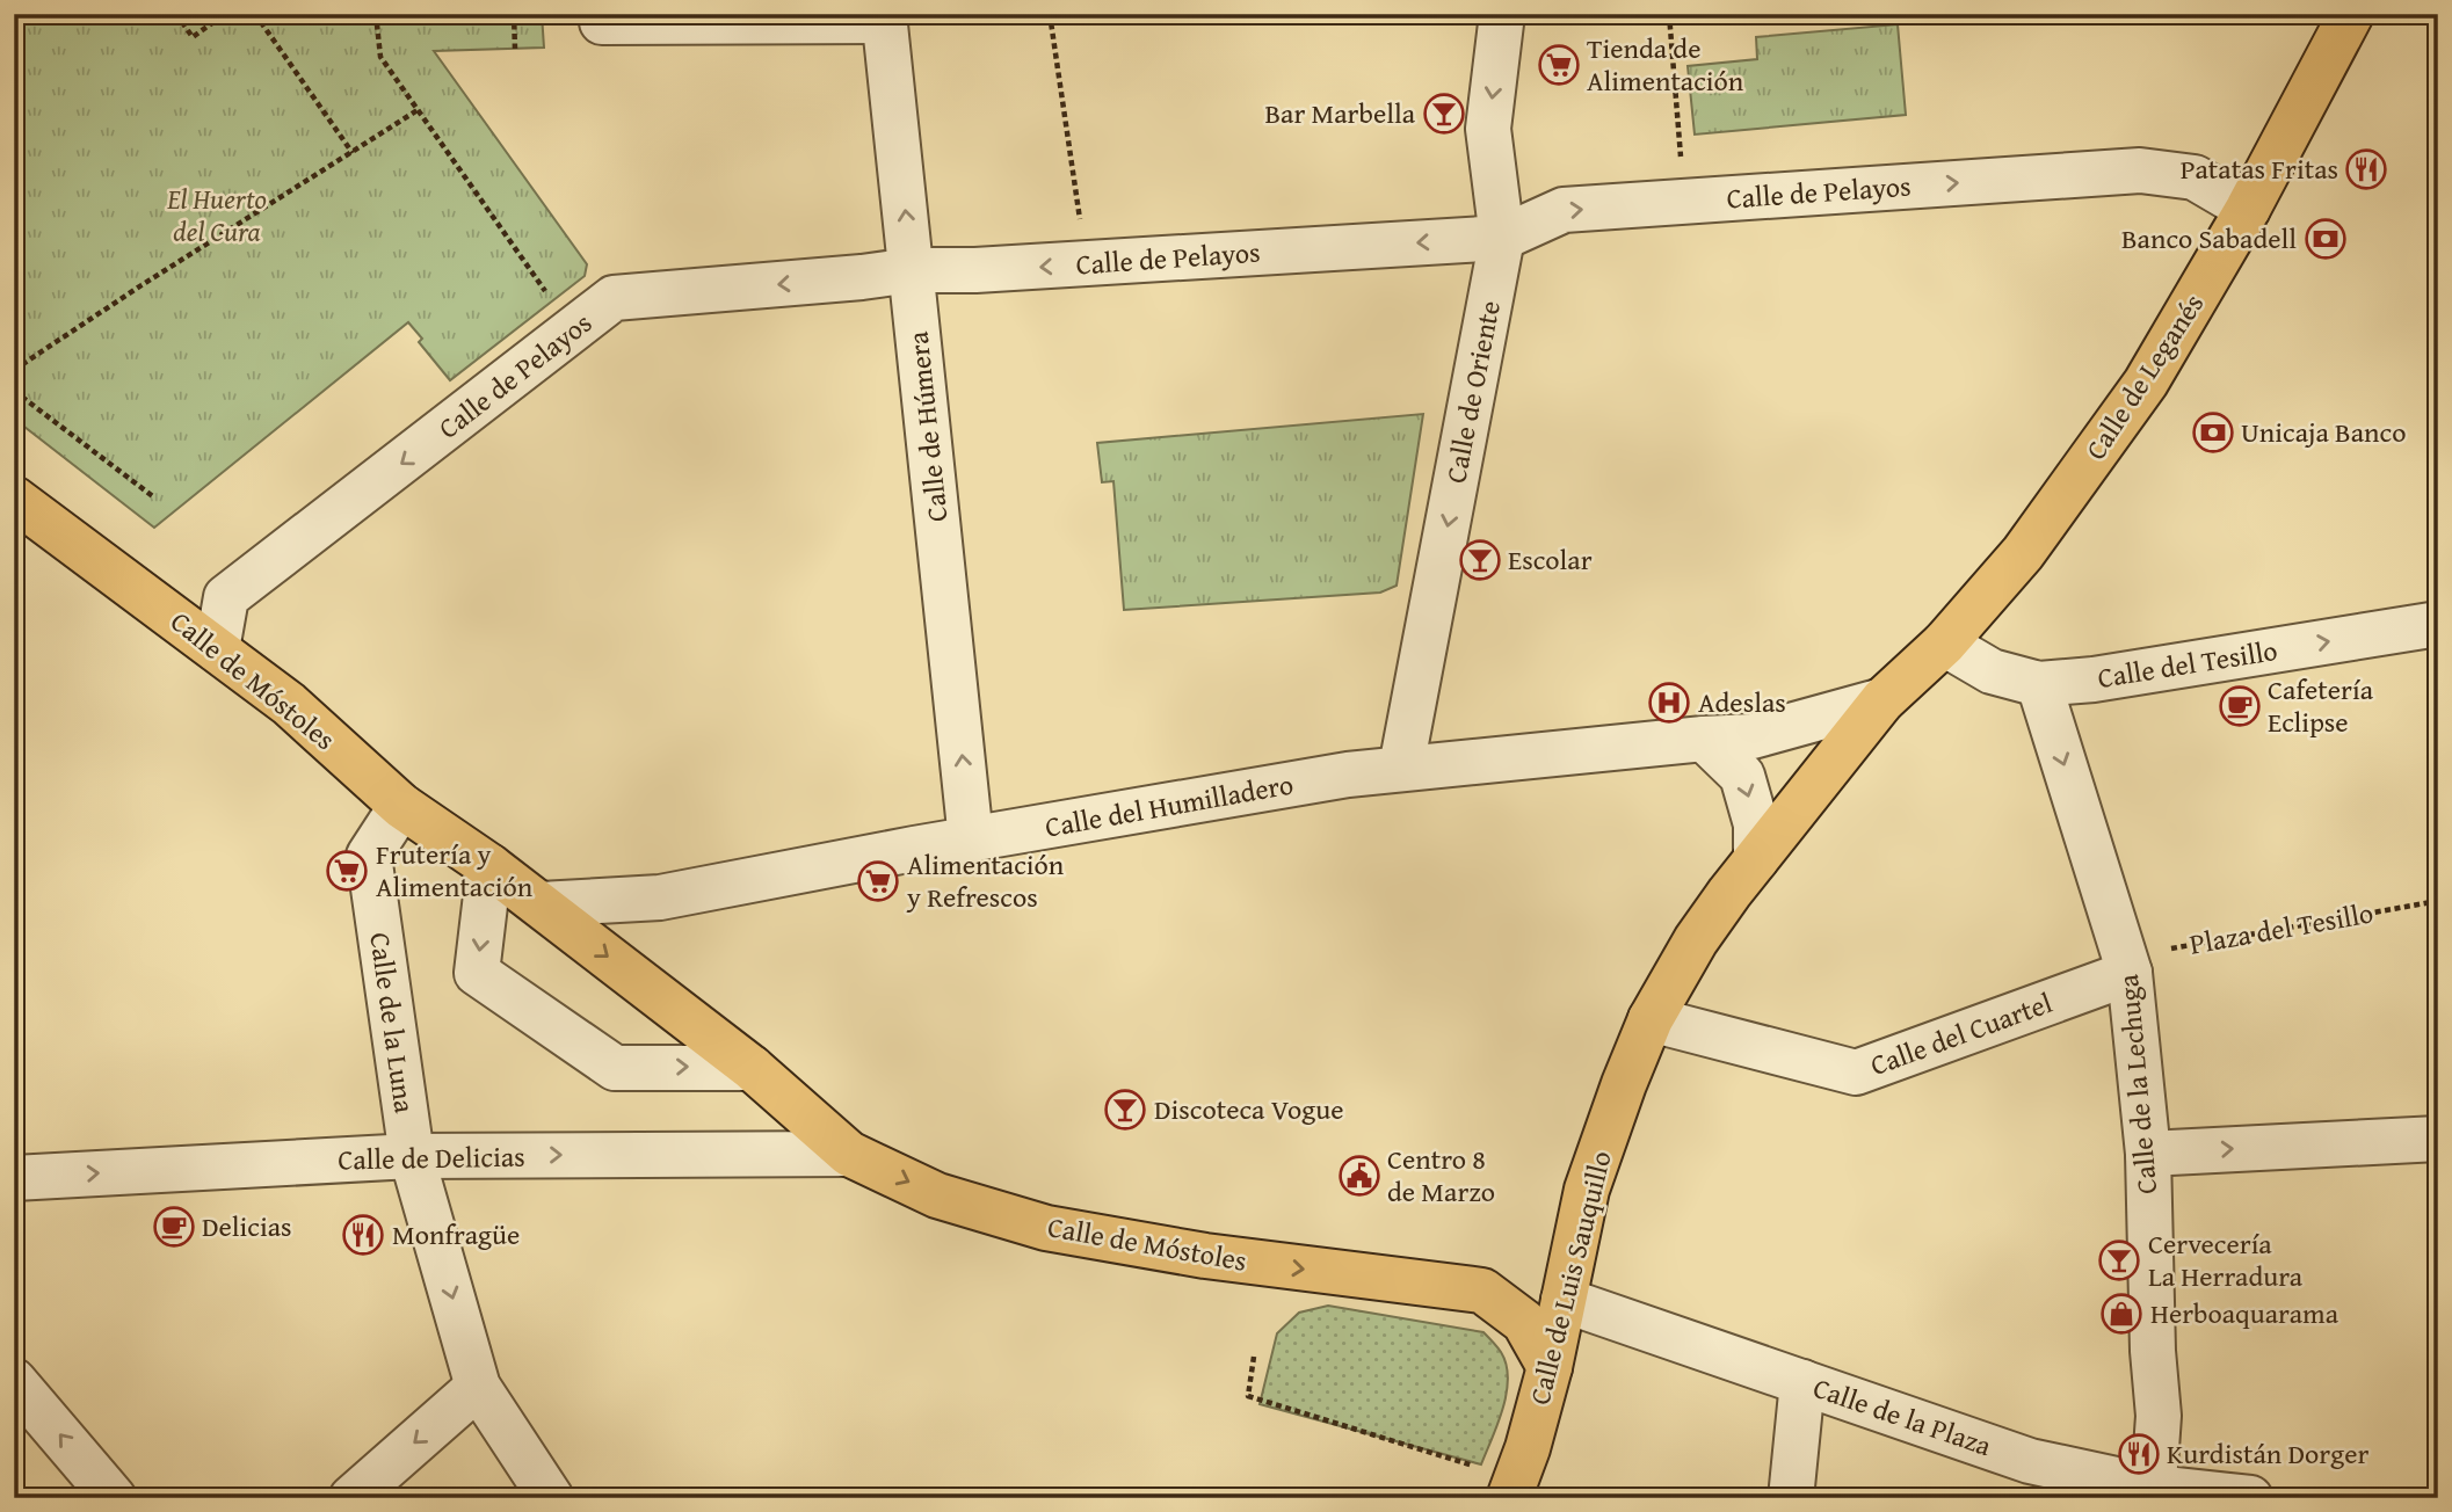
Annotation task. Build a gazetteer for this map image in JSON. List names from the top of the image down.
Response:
{
  "streets": {
    "main road": ["Calle de Leganés", "Calle de Móstoles", "Calle de Luis Sauquillo"],
    "street": [
      "Calle de Pelayos",
      "Calle de Oriente",
      "Calle de Húmera",
      "Calle del Tesillo",
      "Calle del Humilladero",
      "Calle de la Luna",
      "Calle del Cuartel",
      "Calle de la Lechuga",
      "Calle de Delicias",
      "Calle de la Plaza"
    ],
    "path": ["Plaza del Tesillo"]
  },
  "crossings": [
    ["Calle de Pelayos", "Calle de Leganés"],
    ["Calle de Pelayos", "Calle de Oriente"],
    ["Calle de Pelayos", "Calle de Húmera"],
    ["Calle de Pelayos", "Calle de Móstoles"],
    ["Calle de Leganés", "Calle del Tesillo"],
    ["Calle de Leganés", "Calle del Humilladero"],
    ["Calle de Leganés", "Calle de Luis Sauquillo"],
    ["Calle de Oriente", "Calle del Humilladero"],
    ["Calle de Húmera", "Calle del Humilladero"],
    ["Calle del Tesillo", "Calle de la Lechuga"],
    ["Calle de Móstoles", "Calle del Humilladero"],
    ["Calle de Móstoles", "Calle de la Luna"],
    ["Calle de Móstoles", "Calle de Delicias"],
    ["Calle de Móstoles", "Calle de Luis Sauquillo"],
    ["Calle del Humilladero", "Calle de Luis Sauquillo"],
    ["Plaza del Tesillo", "Calle del Cuartel"],
    ["Plaza del Tesillo", "Calle de la Lechuga"],
    ["Calle de la Luna", "Calle de Delicias"],
    ["Calle del Cuartel", "Calle de la Lechuga"],
    ["Calle del Cuartel", "Calle de Luis Sauquillo"],
    ["Calle de la Lechuga", "Calle de la Plaza"],
    ["Calle de Luis Sauquillo", "Calle de la Plaza"]
  ],
  "one_way": [
    "Calle de Oriente",
    "Calle de Húmera",
    "Calle del Tesillo",
    "Calle de Móstoles",
    "Calle de la Lechuga",
    "Calle de Delicias"
  ],
  "parks": ["El Huerto del Cura"],
  "places": {
    "supermarket": ["Tienda de Alimentación", "Frutería y Alimentación", "Alimentación y Refrescos"],
    "bar": [
      "Bar Marbella",
      "Escolar",
      "Discoteca Vogue",
      "Cervecería La Herradura"
    ],
    "restaurant": ["Patatas Fritas", "Monfragüe", "Kurdistán Dorger"],
    "bank": ["Banco Sabadell", "Unicaja Banco"],
    "hospital": ["Adeslas"],
    "cafe": ["Cafetería Eclipse", "Delicias"],
    "public building": ["Centro 8 de Marzo"],
    "shop": ["Herboaquarama"]
  }
}
